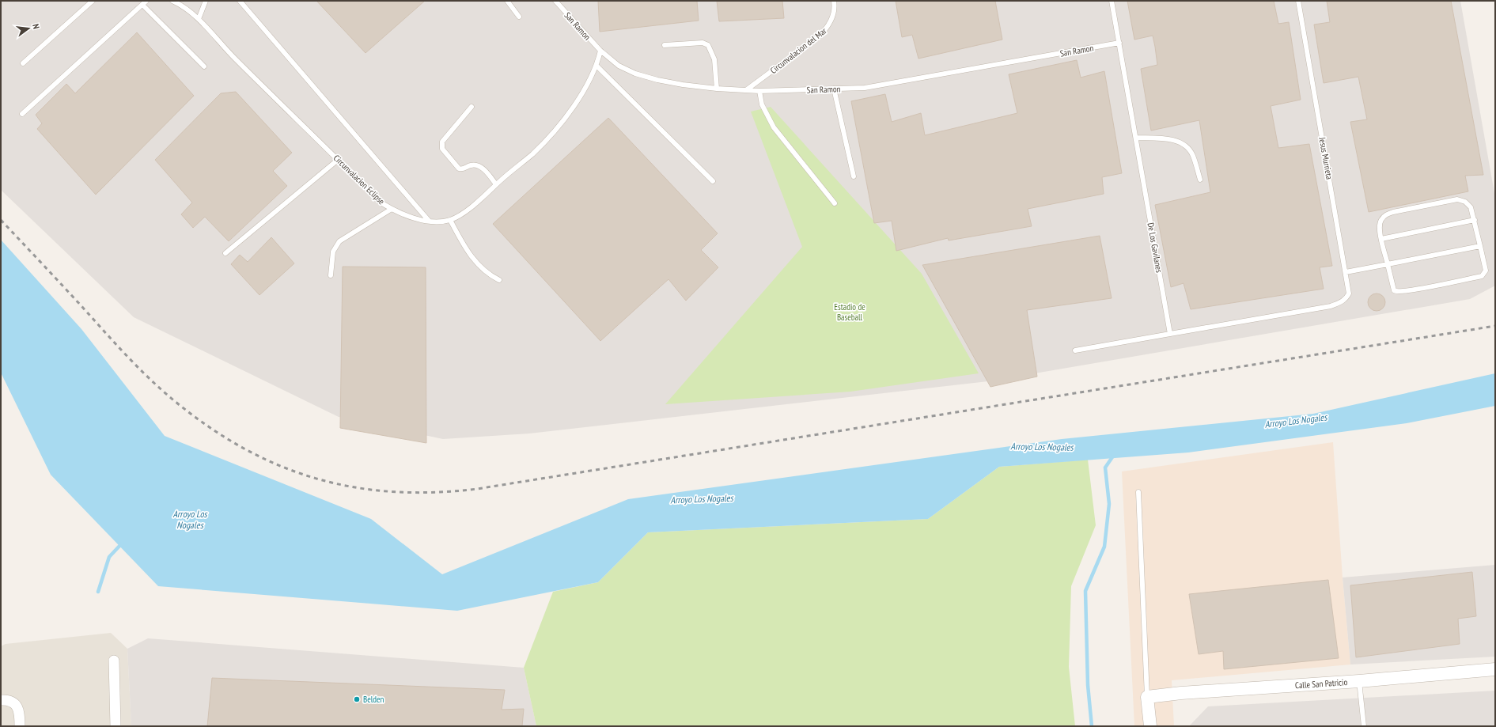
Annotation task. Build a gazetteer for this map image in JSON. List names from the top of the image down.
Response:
{
  "streets": {
    "street": ["Calle San Patricio"],
    "lane": [
      "San Ramon",
      "Circunvalacion del Mar",
      "Jesus Murrieta",
      "Circunvalacion Eclipse",
      "De Los Gavilanes"
    ]
  },
  "crossings": [
    ["San Ramon", "Circunvalacion del Mar"],
    ["San Ramon", "Circunvalacion Eclipse"],
    ["San Ramon", "De Los Gavilanes"],
    ["Jesus Murrieta", "De Los Gavilanes"]
  ],
  "water": ["Arroyo Los Nogales"],
  "parks": ["Estadio de Baseball"],
  "places": ["Belden"],
  "north": "right"
}
